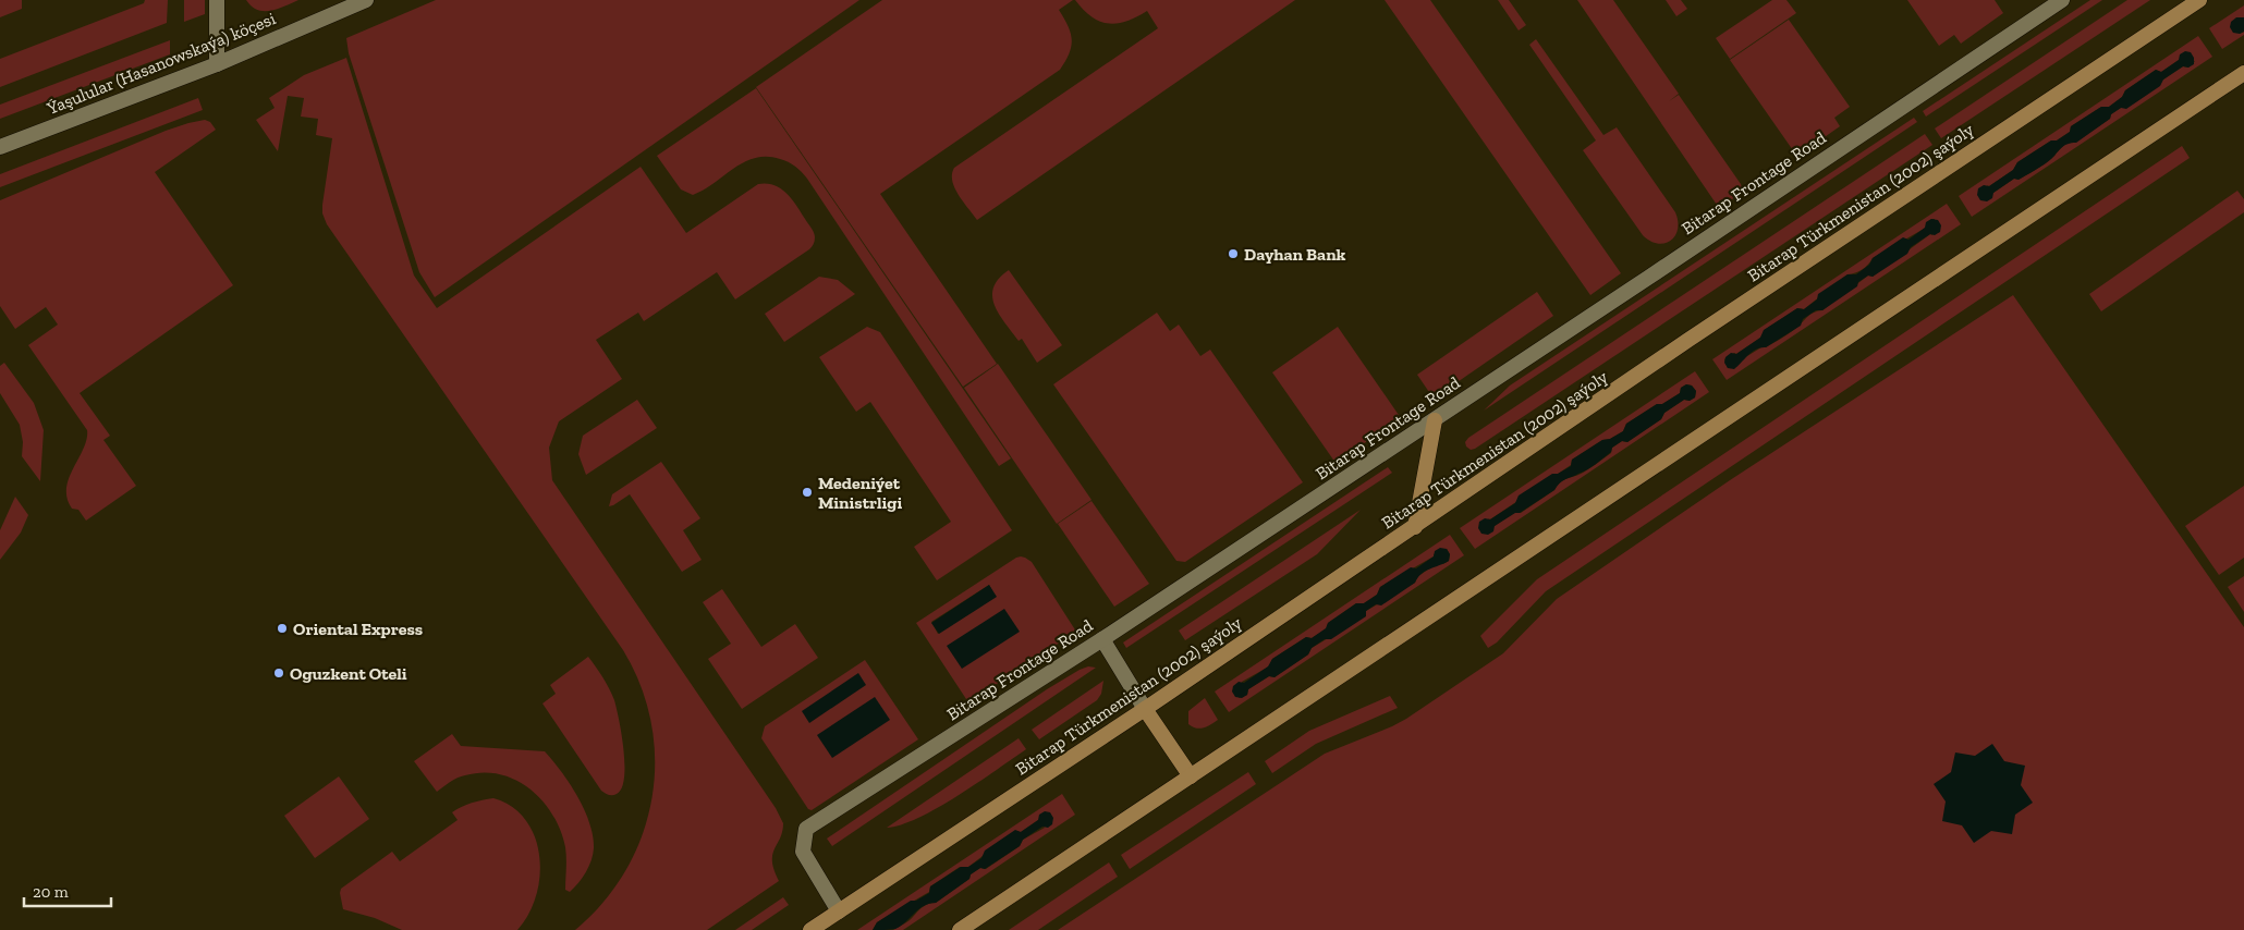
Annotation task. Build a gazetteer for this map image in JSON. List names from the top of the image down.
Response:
{
  "streets": {
    "main road": ["Bitarap Türkmenistan (2002) şaýoly"],
    "street": ["Ýaşulular (Hasanowskaýa) köçesi", "Bitarap Frontage Road"]
  },
  "crossings": [
    ["Bitarap Frontage Road", "Bitarap Türkmenistan (2002) şaýoly"]
  ],
  "places": [
    "Dayhan Bank",
    "Medeniýet Ministrligi",
    "Oriental Express",
    "Oguzkent Oteli"
  ],
  "scale_bar": "20 m"
}
